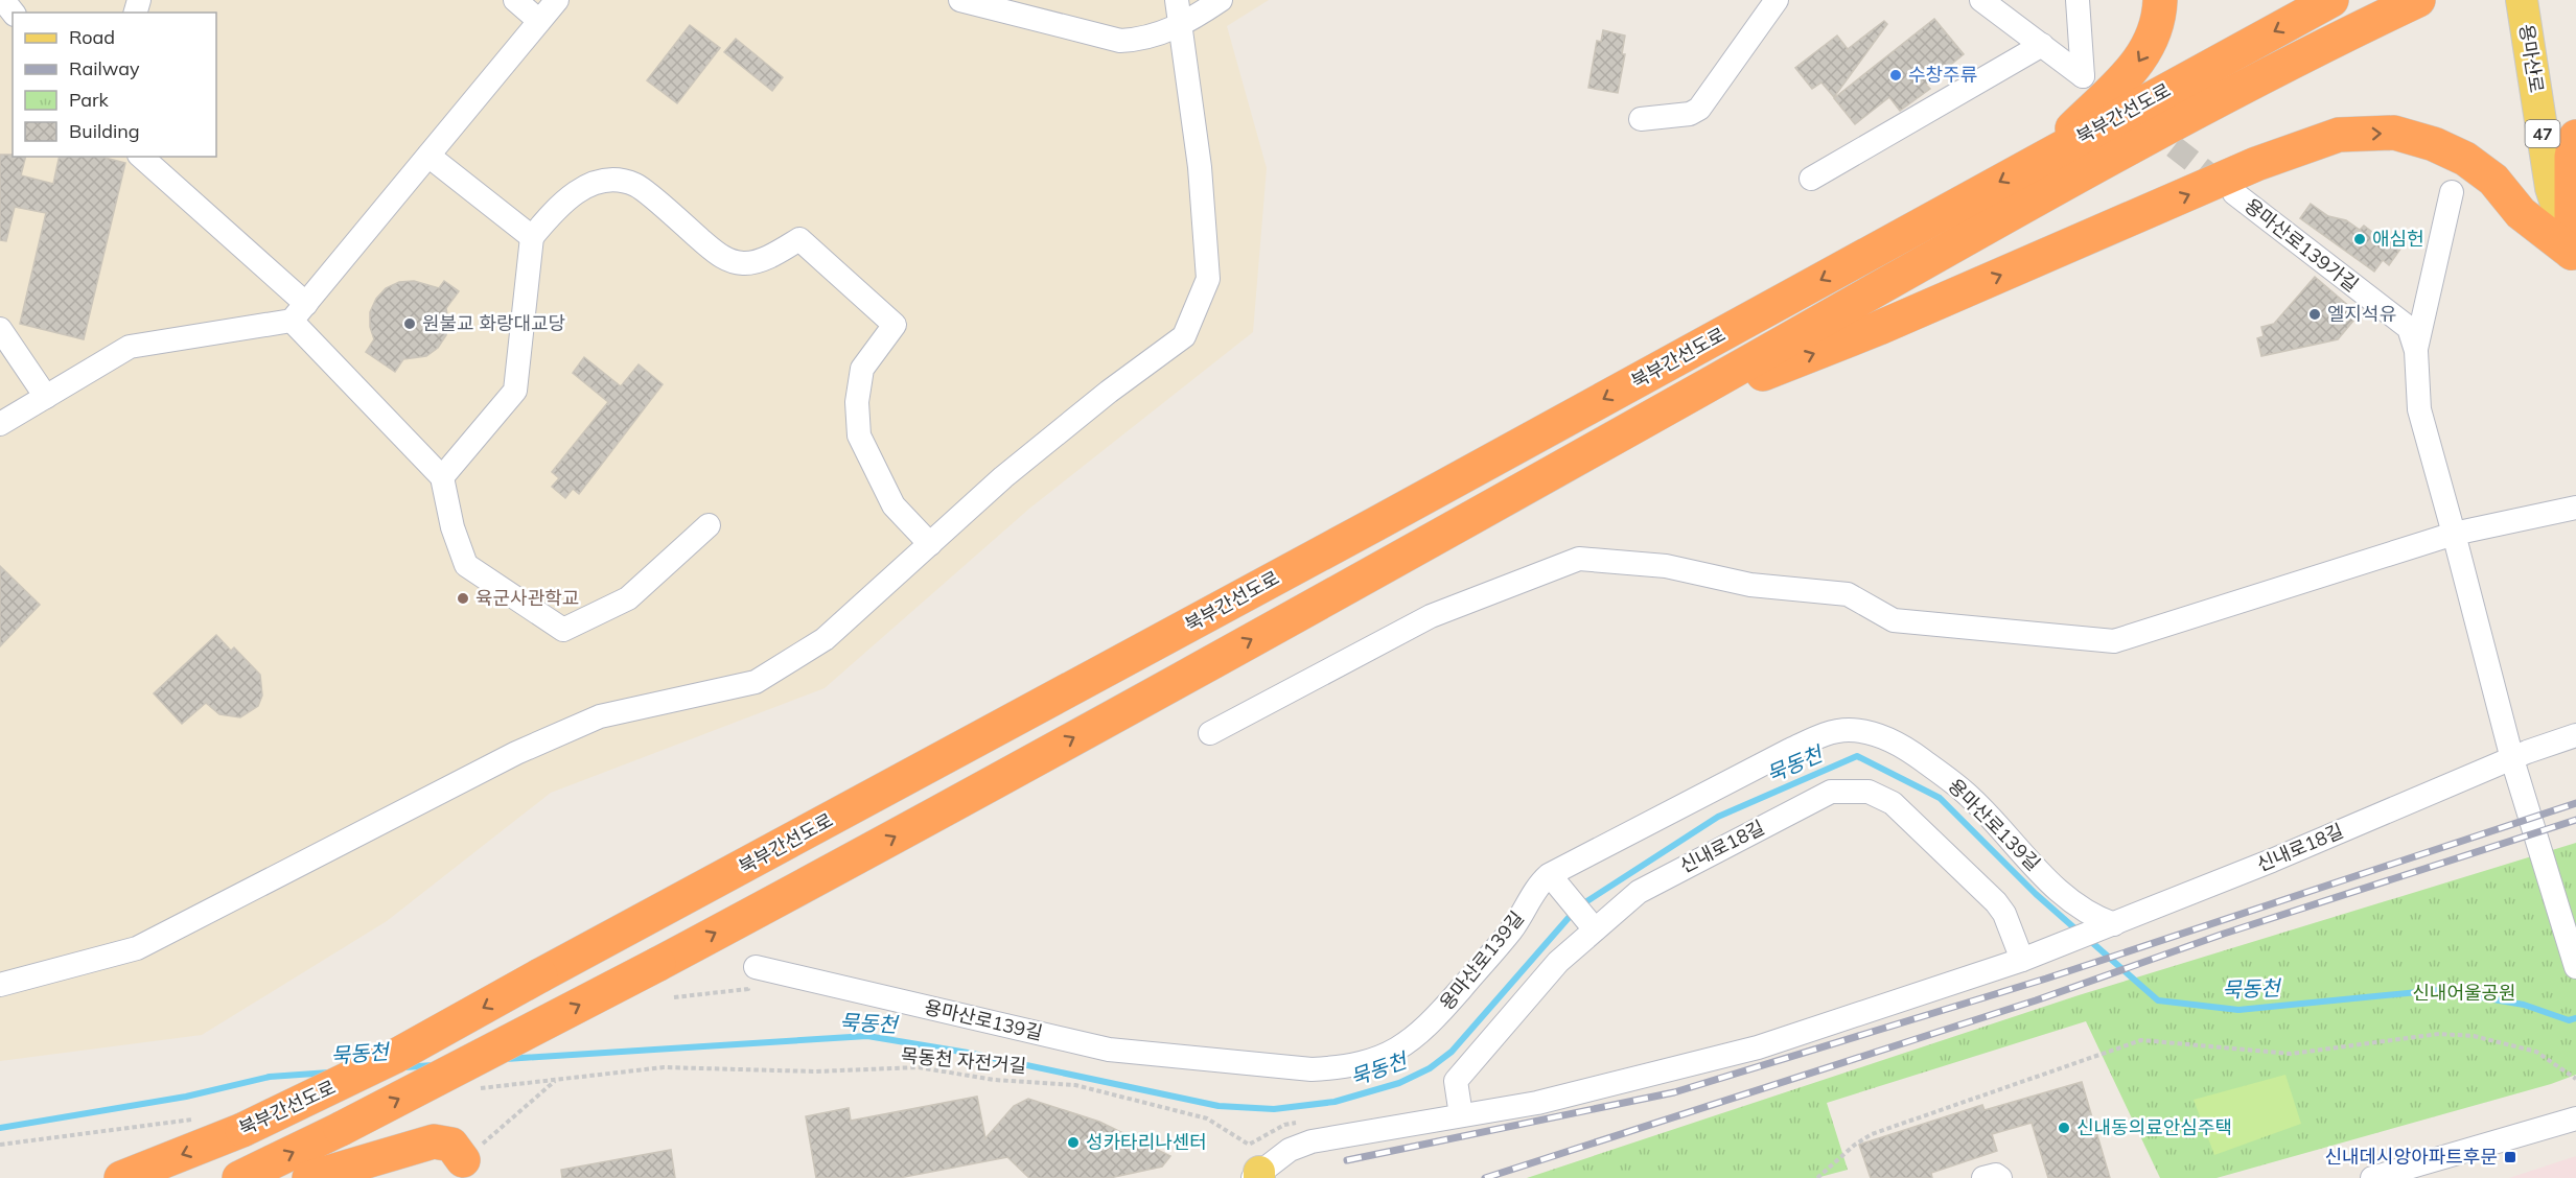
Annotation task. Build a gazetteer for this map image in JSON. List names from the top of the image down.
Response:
{
  "streets": {
    "highway": ["북부간선도로"],
    "main road": ["용마산로", "47"],
    "street": ["용마산로139가길", "용마산로139길", "신내로18길"],
    "path": ["목동천 자전거길"]
  },
  "crossings": [
    ["용마산로139가길", "신내로18길"],
    ["용마산로139길", "신내로18길"],
    ["신내로18길", "목동천 자전거길"]
  ],
  "water": ["묵동천"],
  "parks": ["신내어울공원"],
  "places": {
    "other": [
      "수창주류",
      "애심헌",
      "엘지석유",
      "원불교 화랑대교당",
      "육군사관학교",
      "신내동의료안심주택",
      "성카타리나센터"
    ],
    "transit": ["신내데시앙아파트후문"]
  },
  "legend": [
    "Road",
    "Railway",
    "Park",
    "Building"
  ]
}
